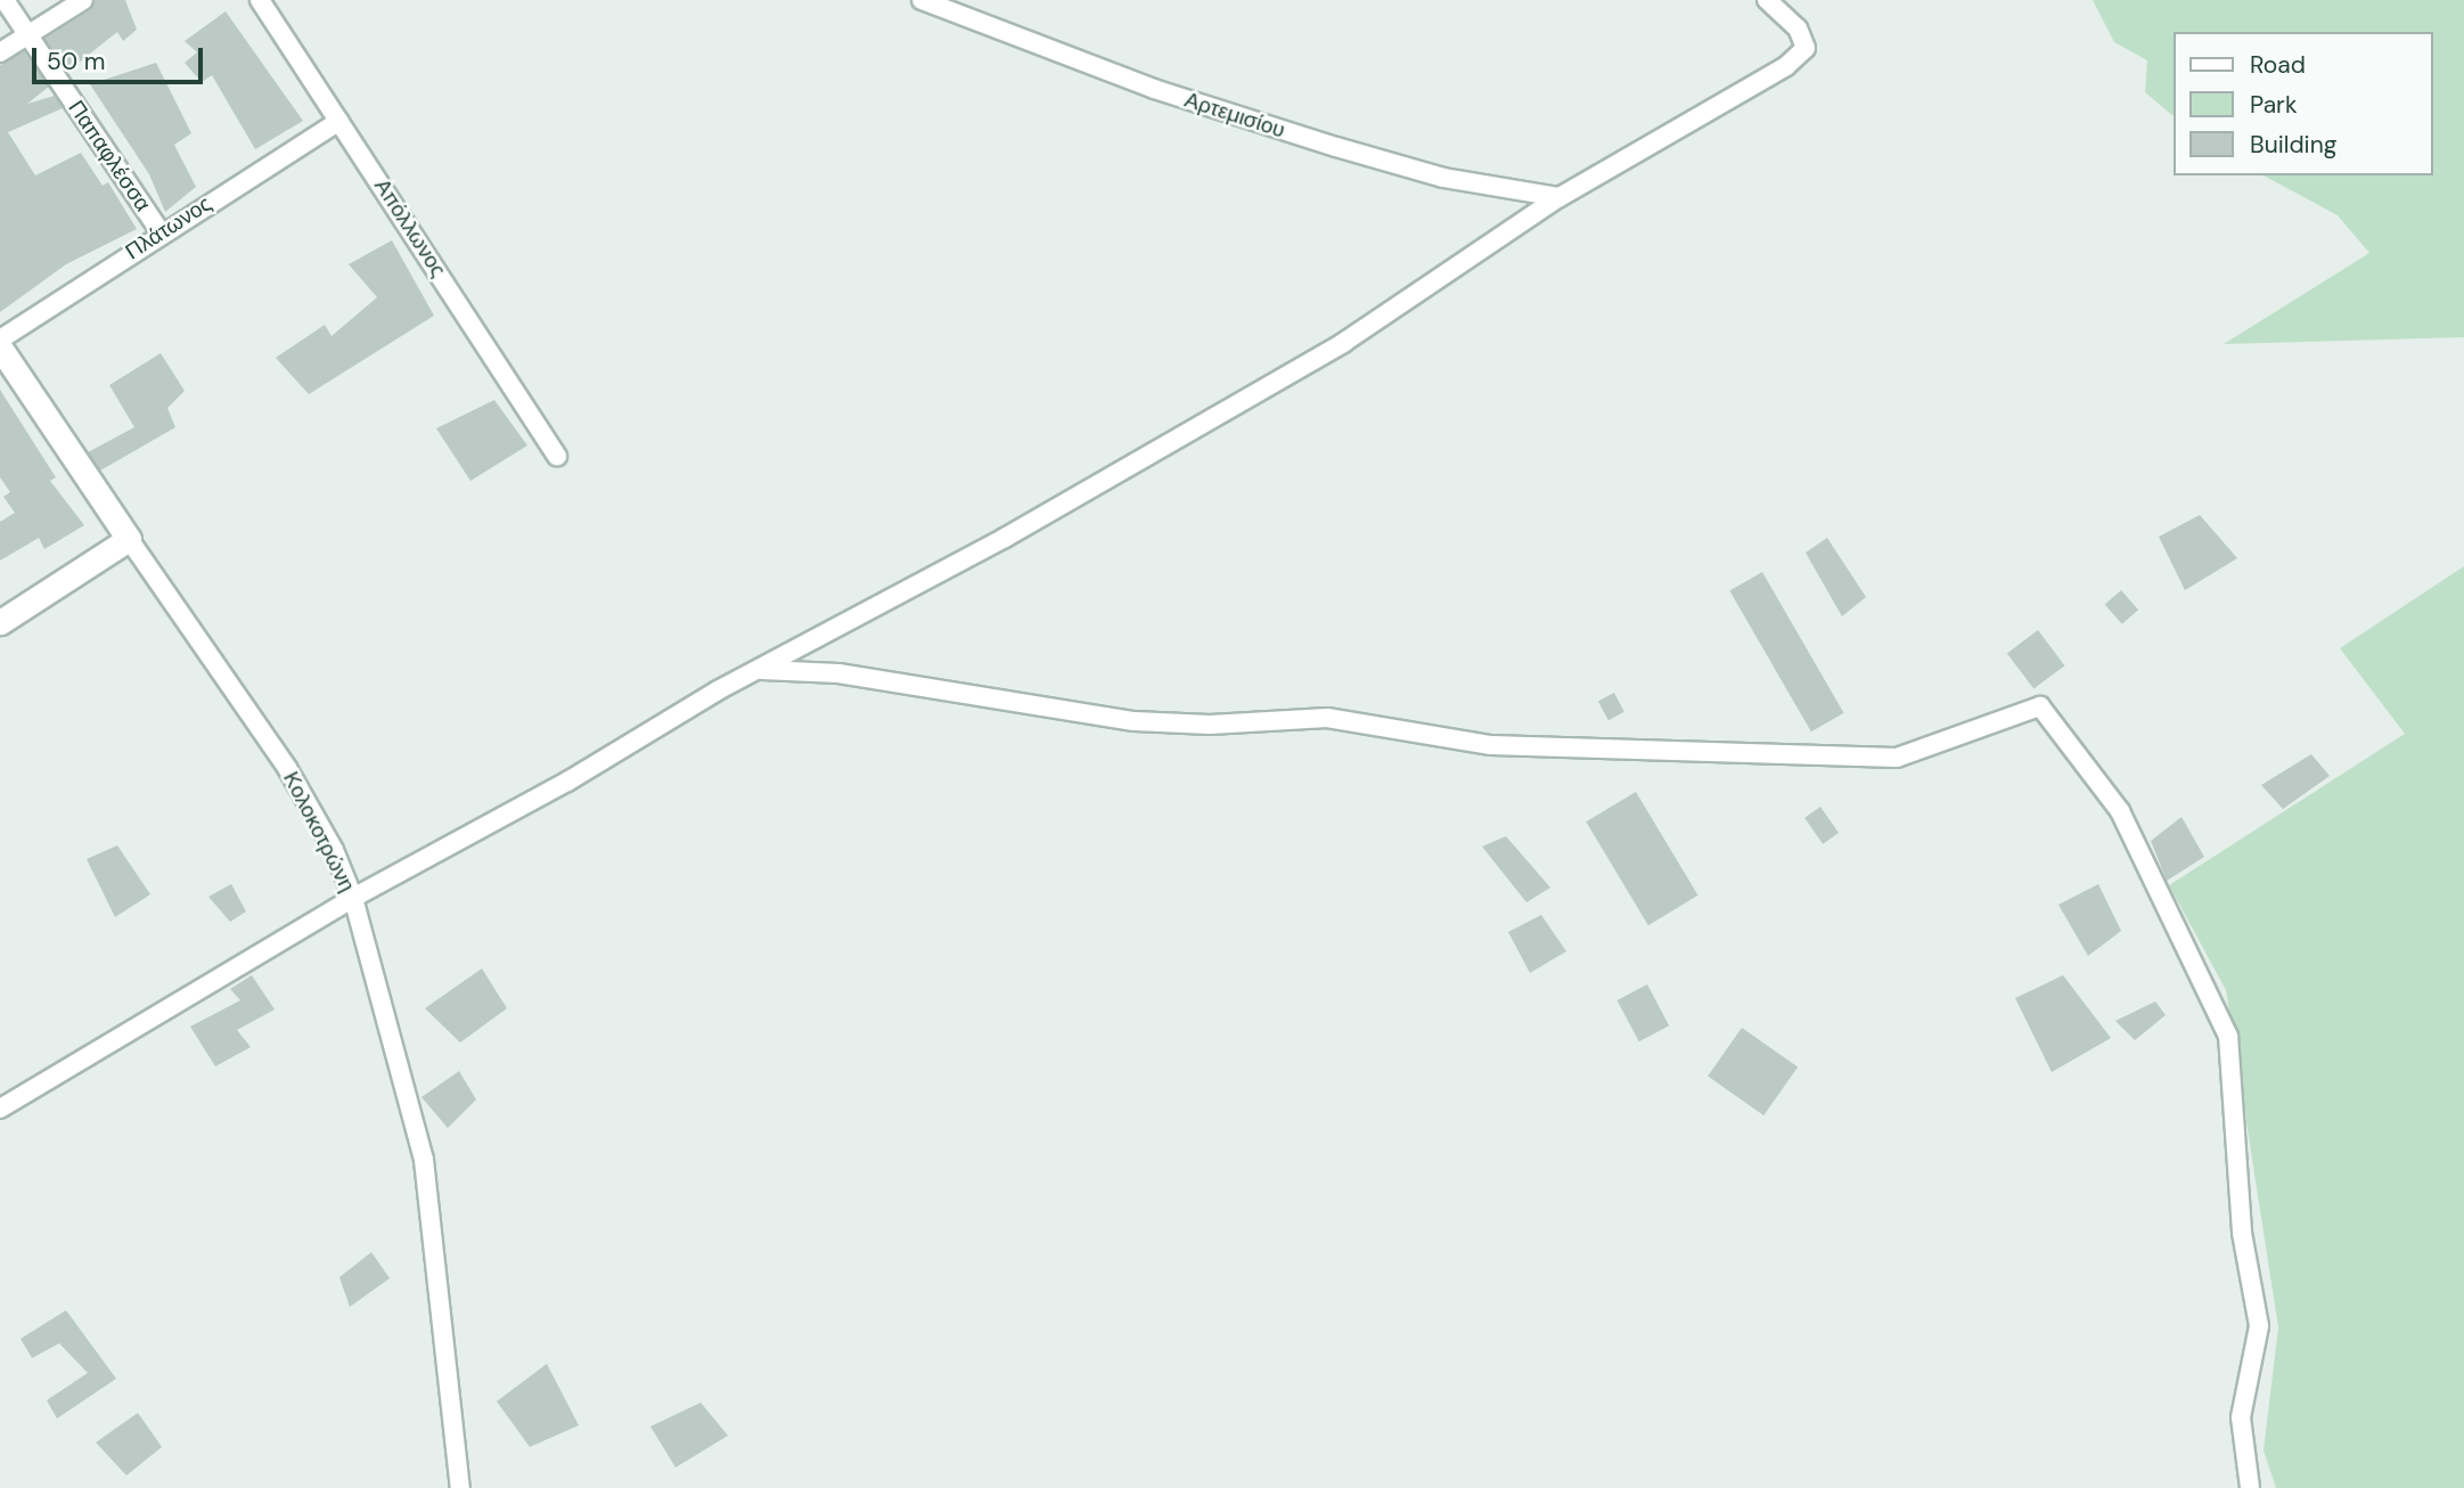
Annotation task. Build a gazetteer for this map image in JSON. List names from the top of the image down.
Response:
{
  "streets": {
    "street": [
      "Αρτεμισίου",
      "Παπαφλέσσα",
      "Πλάτωνος",
      "Απόλλωνος",
      "Κολοκοτρώνη"
    ]
  },
  "crossings": [
    ["Παπαφλέσσα", "Πλάτωνος"],
    ["Πλάτωνος", "Απόλλωνος"]
  ],
  "legend": ["Road", "Park", "Building"],
  "scale_bar": "50 m"
}
